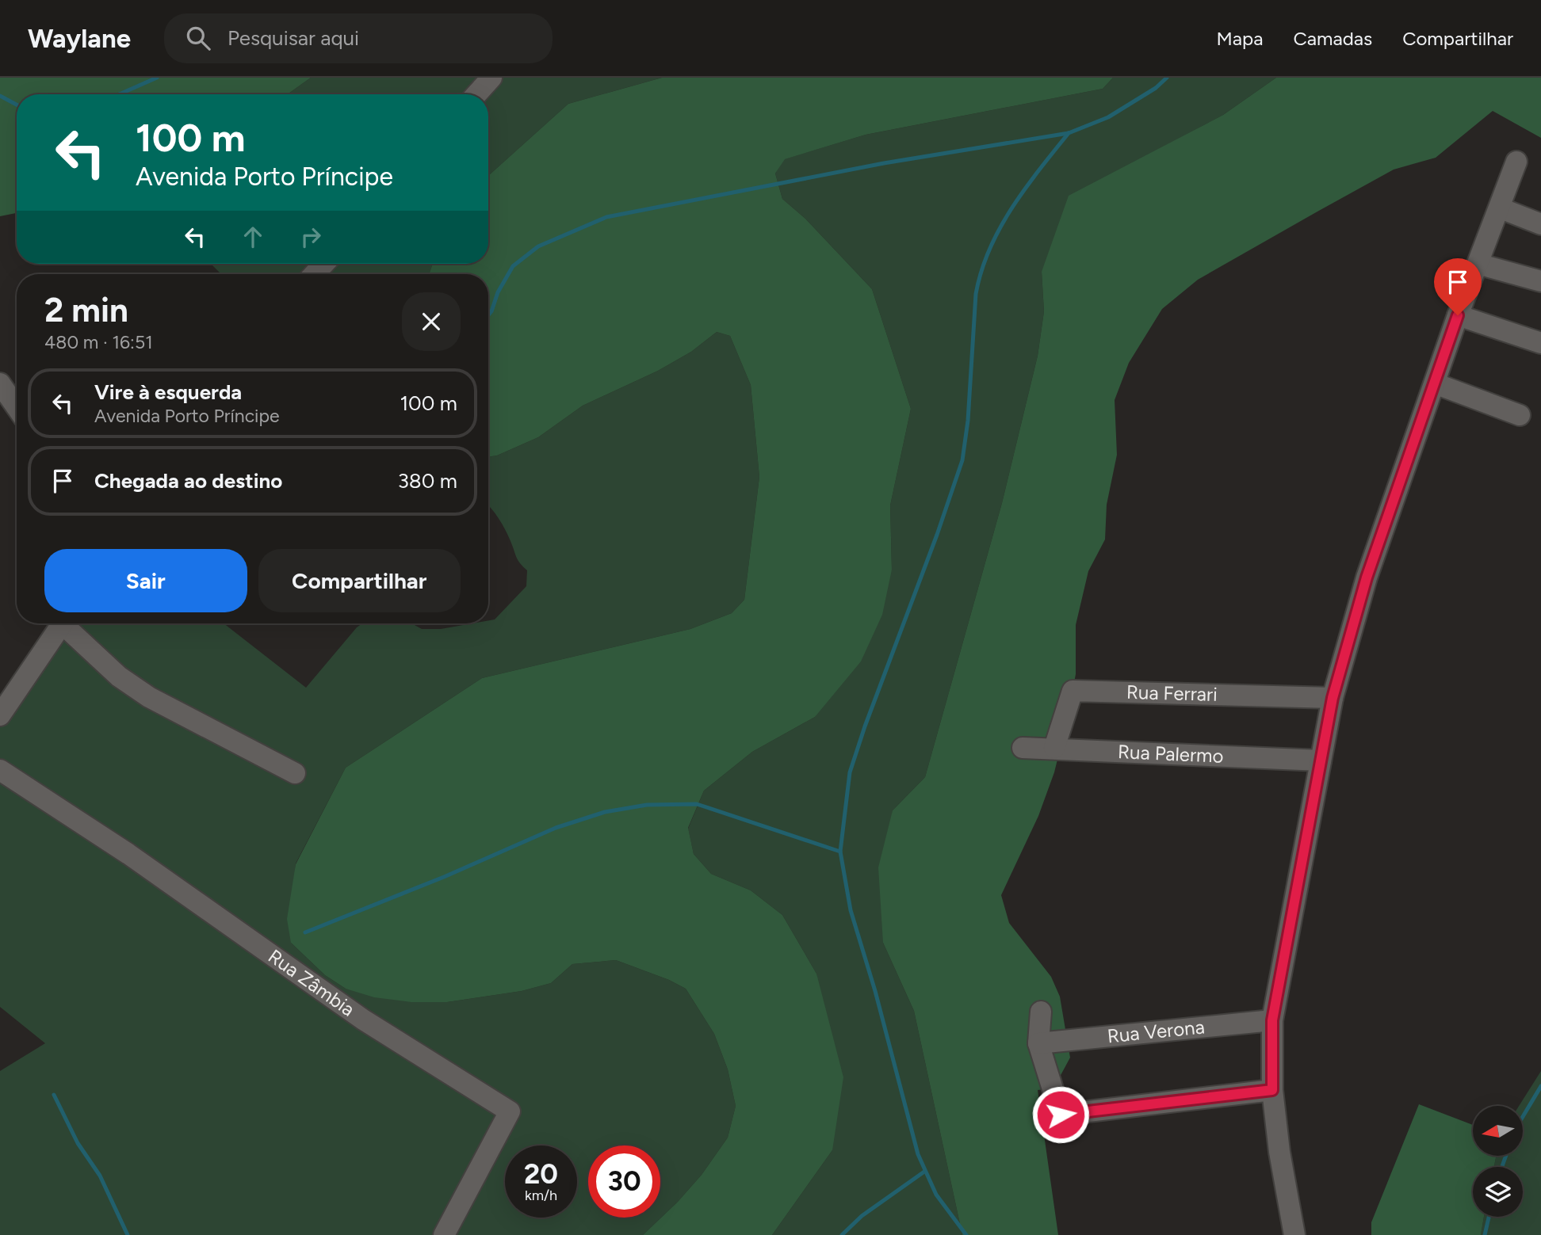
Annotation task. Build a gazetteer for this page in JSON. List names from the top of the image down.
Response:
{
  "streets": {
    "street": [
      "Rua Ferrari",
      "Rua Palermo",
      "Rua Zâmbia",
      "Rua Verona"
    ]
  },
  "crossings": [
    ["Rua Ferrari", "Rua Palermo"]
  ],
  "north": "left",
  "page": {
    "header": "Waylane",
    "search": "Pesquisar aqui",
    "nav": ["Mapa", "Camadas", "Compartilhar"],
    "turn": ["100 m", "Avenida Porto Príncipe"],
    "heading": ["2 min", "480 m · 16:51"],
    "list": [
      {
        "name": "Vire à esquerda",
        "note": "Avenida Porto Príncipe",
        "value": "100 m"
      },
      {
        "name": "Chegada ao destino",
        "value": "380 m"
      }
    ],
    "buttons": ["Sair", "Compartilhar"],
    "speed": "20 km/h",
    "limit": "30"
  }
}
